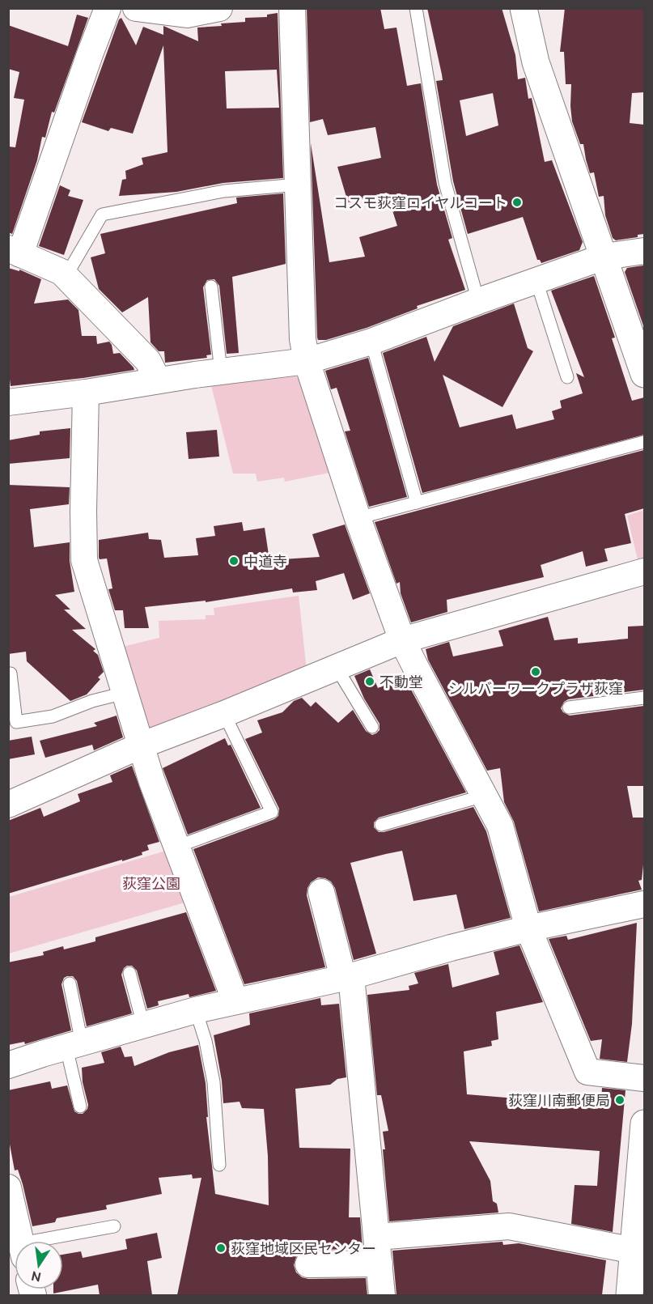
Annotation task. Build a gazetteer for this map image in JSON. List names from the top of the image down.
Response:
{
  "parks": ["荻窪公園"],
  "places": [
    "コスモ荻窪ロイヤルコート",
    "中道寺",
    "シルバーワークプラザ荻窪",
    "不動堂",
    "荻窪川南郵便局",
    "荻窪地域区民センター"
  ],
  "north": "bottom"
}
